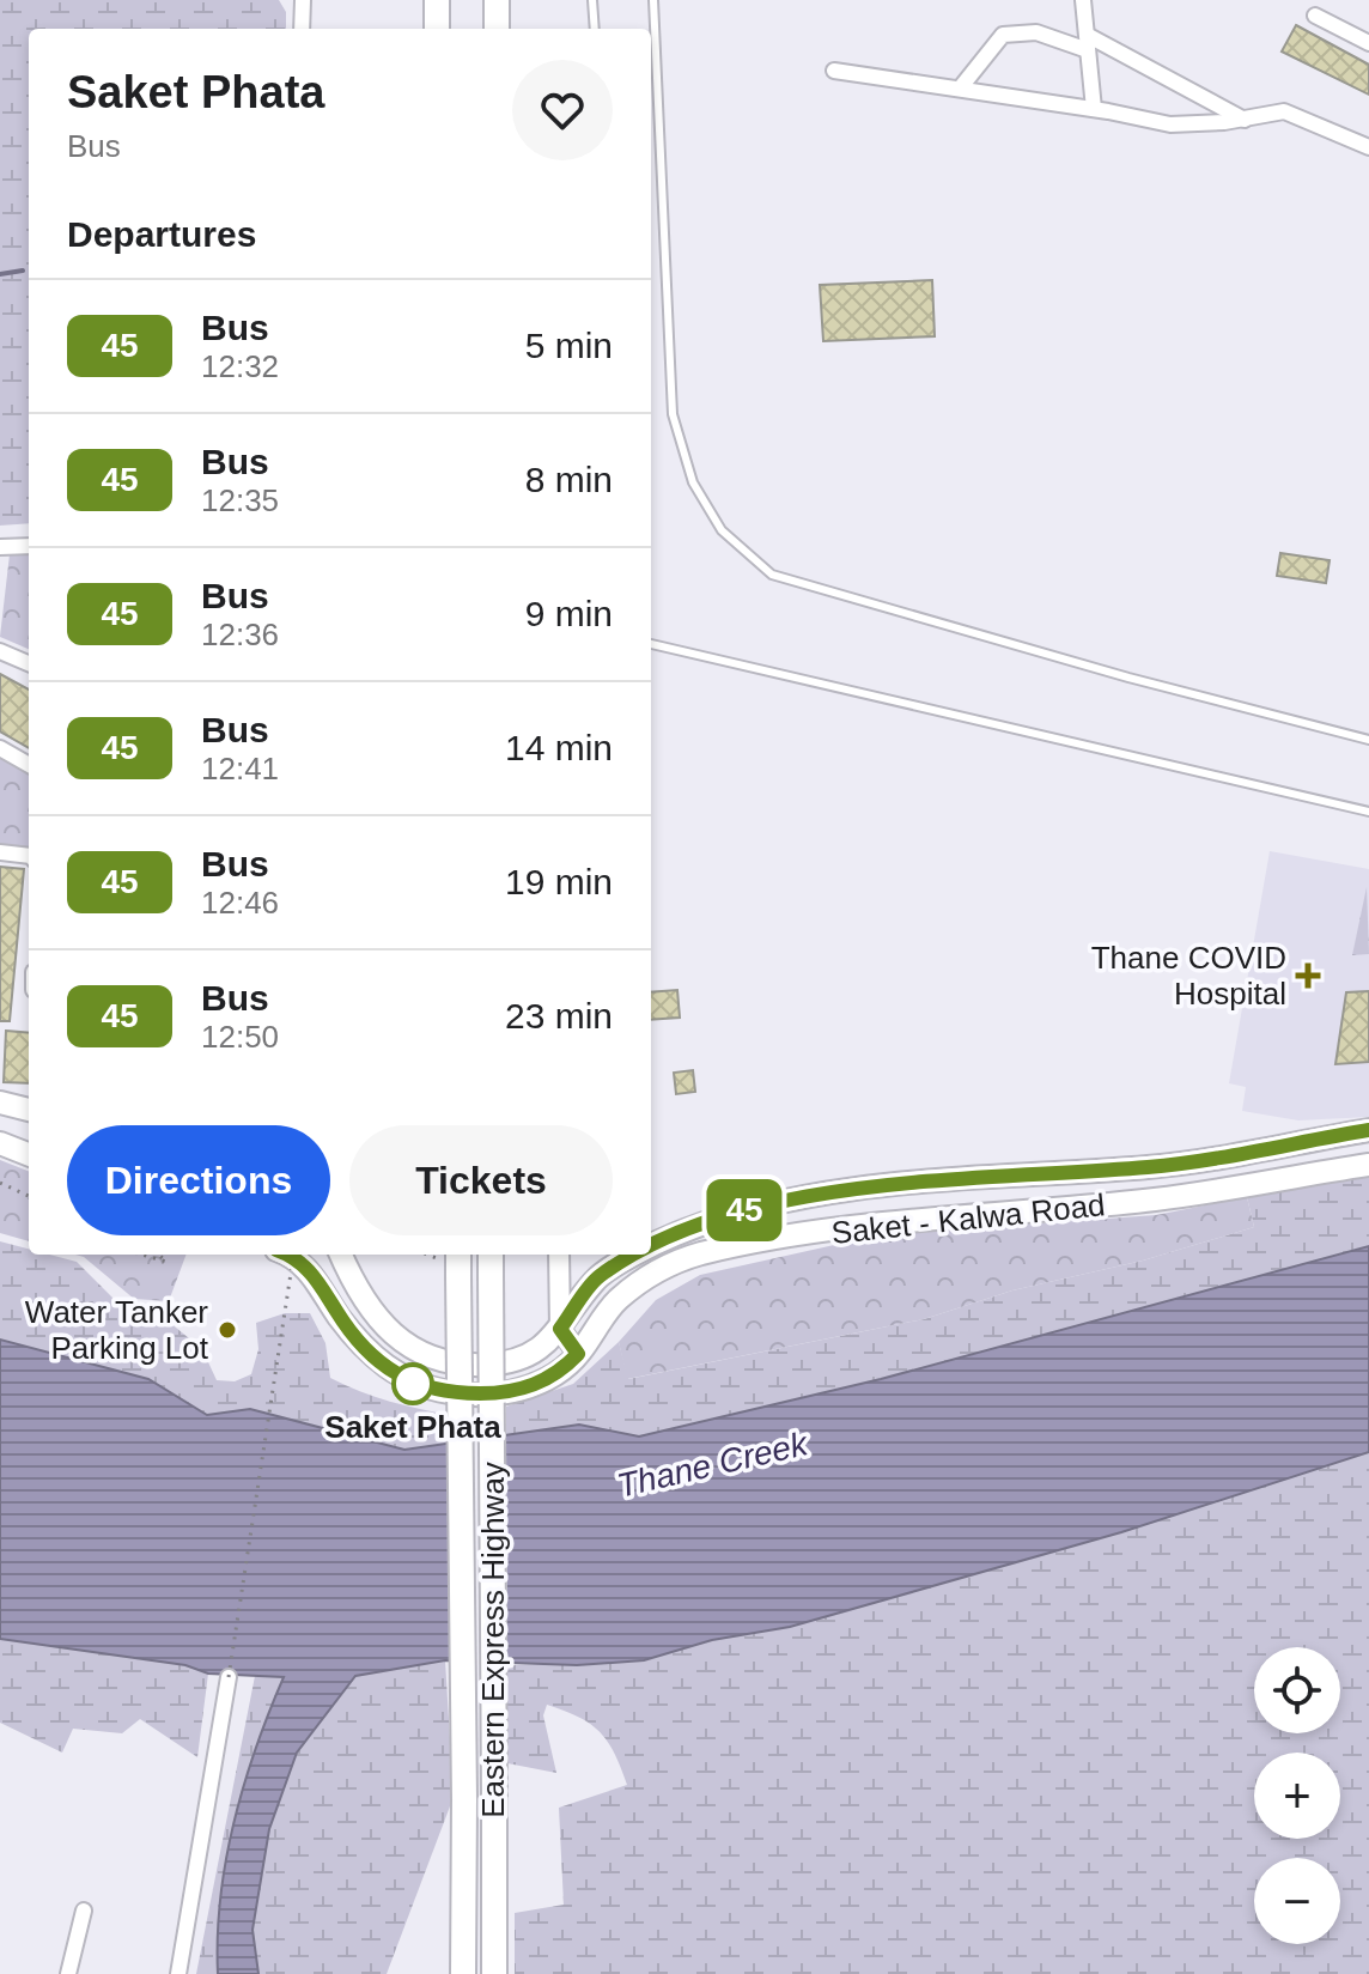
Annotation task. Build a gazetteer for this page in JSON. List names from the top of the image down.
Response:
{
  "streets": {
    "highway": ["Eastern Express Highway"],
    "main road": ["Saket - Kalwa Road"]
  },
  "water": ["Thane Creek"],
  "places": {
    "health": ["Thane COVID Hospital"],
    "other": ["Water Tanker Parking Lot", "Saket Phata"]
  },
  "lines": ["bus line 45"],
  "page": {
    "on_map": "45",
    "heading": [
      ["Saket Phata", "Bus"],
      "Departures"
    ],
    "list": [
      {
        "mark": "45",
        "name": "Bus",
        "note": "12:32",
        "value": "5 min"
      },
      {
        "mark": "45",
        "name": "Bus",
        "note": "12:35",
        "value": "8 min"
      },
      {
        "mark": "45",
        "name": "Bus",
        "note": "12:36",
        "value": "9 min"
      },
      {
        "mark": "45",
        "name": "Bus",
        "note": "12:41",
        "value": "14 min"
      },
      {
        "mark": "45",
        "name": "Bus",
        "note": "12:46",
        "value": "19 min"
      },
      {
        "mark": "45",
        "name": "Bus",
        "note": "12:50",
        "value": "23 min"
      }
    ],
    "buttons": ["Directions", "Tickets"],
    "map_buttons": ["+", "−"]
  }
}
